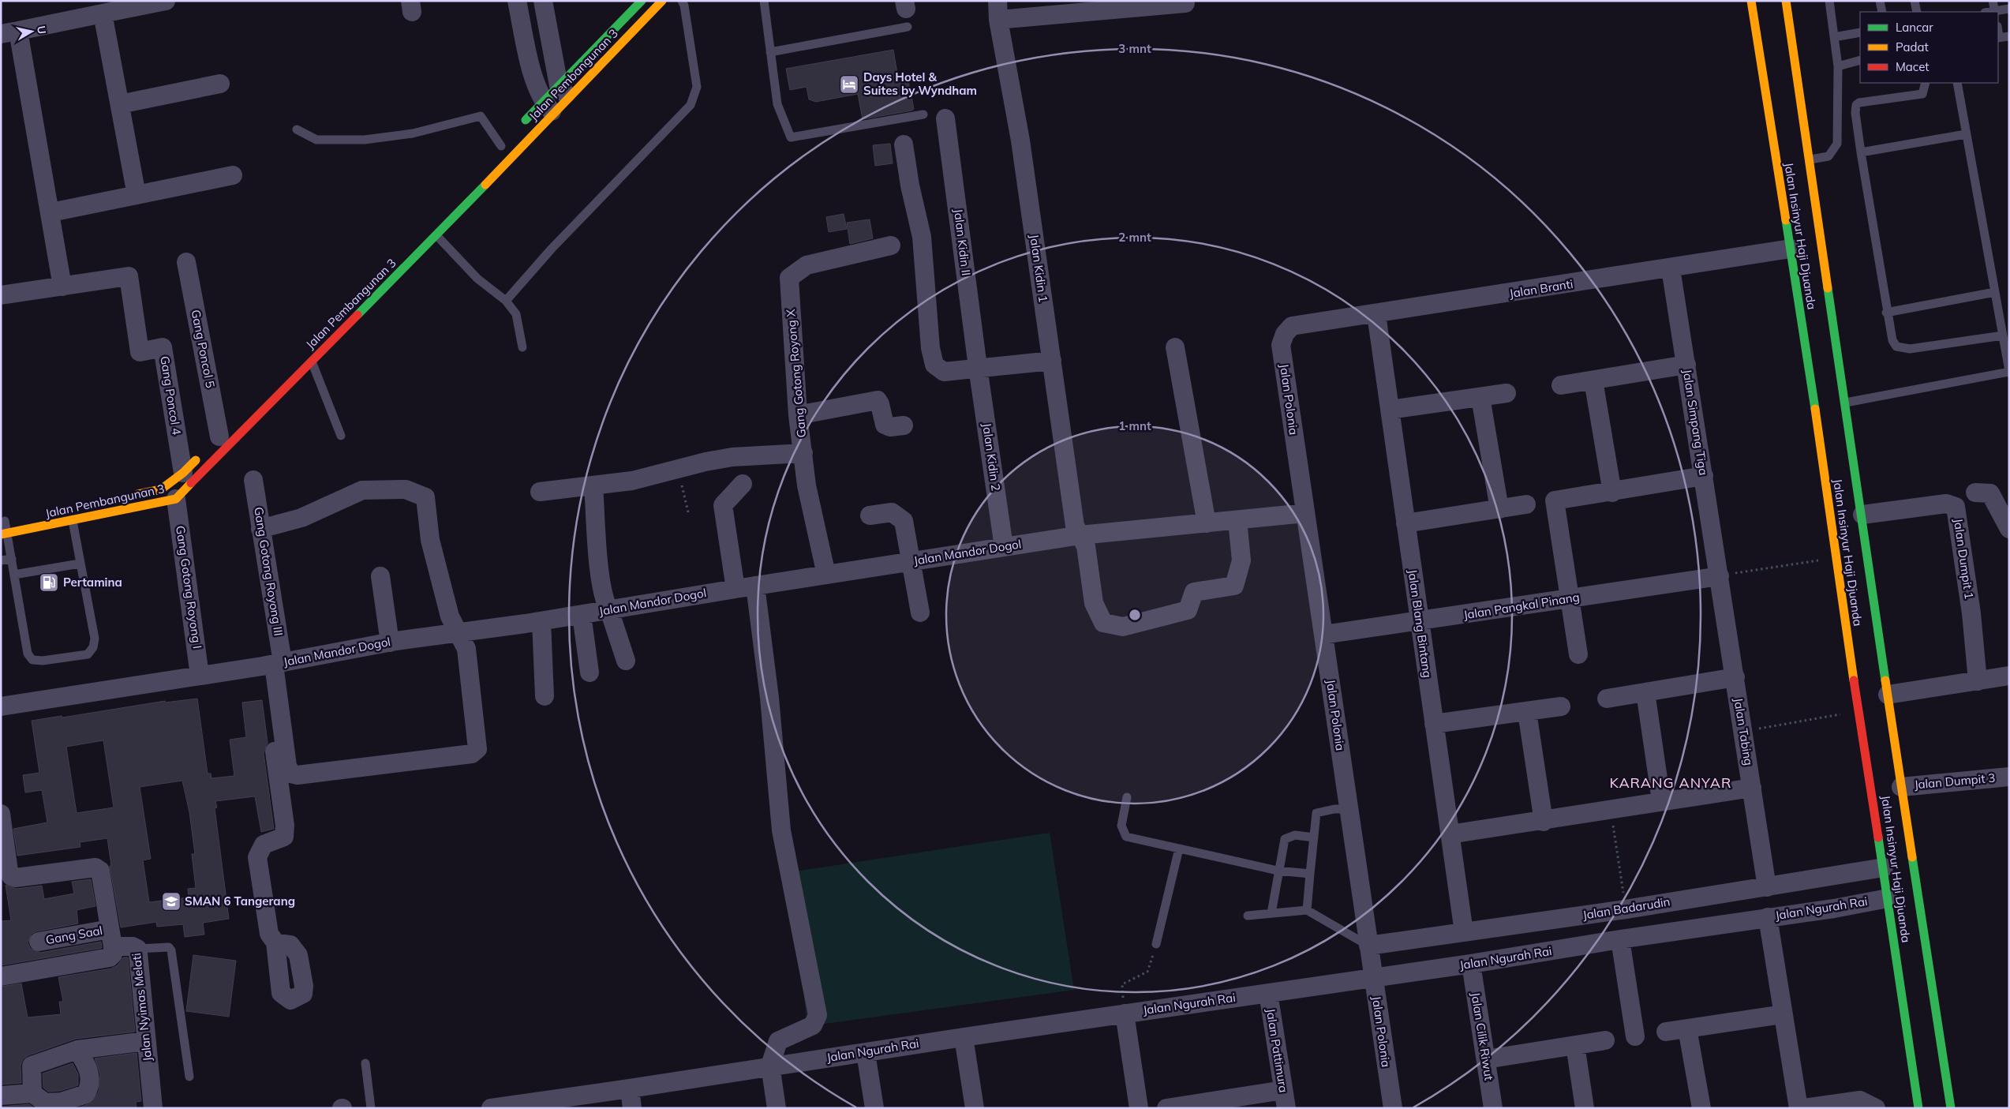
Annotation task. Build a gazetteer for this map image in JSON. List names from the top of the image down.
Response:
{
  "streets": {
    "main road": ["Jalan Pembangunan 3", "Jalan Insinyur Haji Djuanda"],
    "street": [
      "Jalan Kidin II",
      "Jalan Kidin 1",
      "Jalan Branti",
      "Gang Poncol 5",
      "Gang Gotong Royong X",
      "Gang Poncol 4",
      "Jalan Polonia",
      "Jalan Simpang Tiga",
      "Jalan Kidin 2",
      "Jalan Mandor Dogol",
      "Jalan Dumpit 1",
      "Gang Gotong Royong III",
      "Gang Gotong Royong I",
      "Jalan Pangkal Pinang",
      "Jalan Blang Bintang",
      "Jalan Tabing",
      "Jalan Dumpit 3",
      "Jalan Badarudin",
      "Jalan Ngurah Rai",
      "Gang Saal",
      "Jalan Nyimas Melati",
      "Jalan Cilik Riwut",
      "Jalan Pattimura"
    ]
  },
  "crossings": [
    ["Jalan Pembangunan 3", "Gang Poncol 4"],
    ["Jalan Pembangunan 3", "Gang Gotong Royong I"],
    ["Jalan Insinyur Haji Djuanda", "Jalan Branti"],
    ["Jalan Insinyur Haji Djuanda", "Jalan Dumpit 1"],
    ["Jalan Insinyur Haji Djuanda", "Jalan Dumpit 3"],
    ["Jalan Insinyur Haji Djuanda", "Jalan Badarudin"],
    ["Jalan Insinyur Haji Djuanda", "Jalan Ngurah Rai"],
    ["Jalan Kidin II", "Jalan Kidin 2"],
    ["Jalan Kidin 1", "Jalan Mandor Dogol"],
    ["Jalan Branti", "Jalan Polonia"],
    ["Jalan Branti", "Jalan Simpang Tiga"],
    ["Jalan Branti", "Jalan Blang Bintang"],
    ["Gang Gotong Royong X", "Jalan Mandor Dogol"],
    ["Jalan Polonia", "Jalan Mandor Dogol"],
    ["Jalan Polonia", "Jalan Pangkal Pinang"],
    ["Jalan Polonia", "Jalan Badarudin"],
    ["Jalan Polonia", "Jalan Ngurah Rai"],
    ["Jalan Simpang Tiga", "Jalan Pangkal Pinang"],
    ["Jalan Simpang Tiga", "Jalan Tabing"],
    ["Jalan Kidin 2", "Jalan Mandor Dogol"],
    ["Jalan Mandor Dogol", "Gang Gotong Royong III"],
    ["Jalan Mandor Dogol", "Gang Gotong Royong I"],
    ["Jalan Pangkal Pinang", "Jalan Blang Bintang"],
    ["Jalan Pangkal Pinang", "Jalan Tabing"],
    ["Jalan Blang Bintang", "Jalan Badarudin"],
    ["Jalan Tabing", "Jalan Badarudin"],
    ["Jalan Ngurah Rai", "Jalan Cilik Riwut"],
    ["Jalan Ngurah Rai", "Jalan Pattimura"],
    ["Gang Saal", "Jalan Nyimas Melati"]
  ],
  "districts": ["KARANG ANYAR"],
  "places": {
    "hotel": ["Days Hotel & Suites by Wyndham"],
    "fuel station": ["Pertamina"],
    "school or university": ["SMAN 6 Tangerang"]
  },
  "legend": ["Lancar", "Padat", "Macet"],
  "north": "right",
  "rings": ["3 mnt", "2 mnt", "1 mnt"]
}
